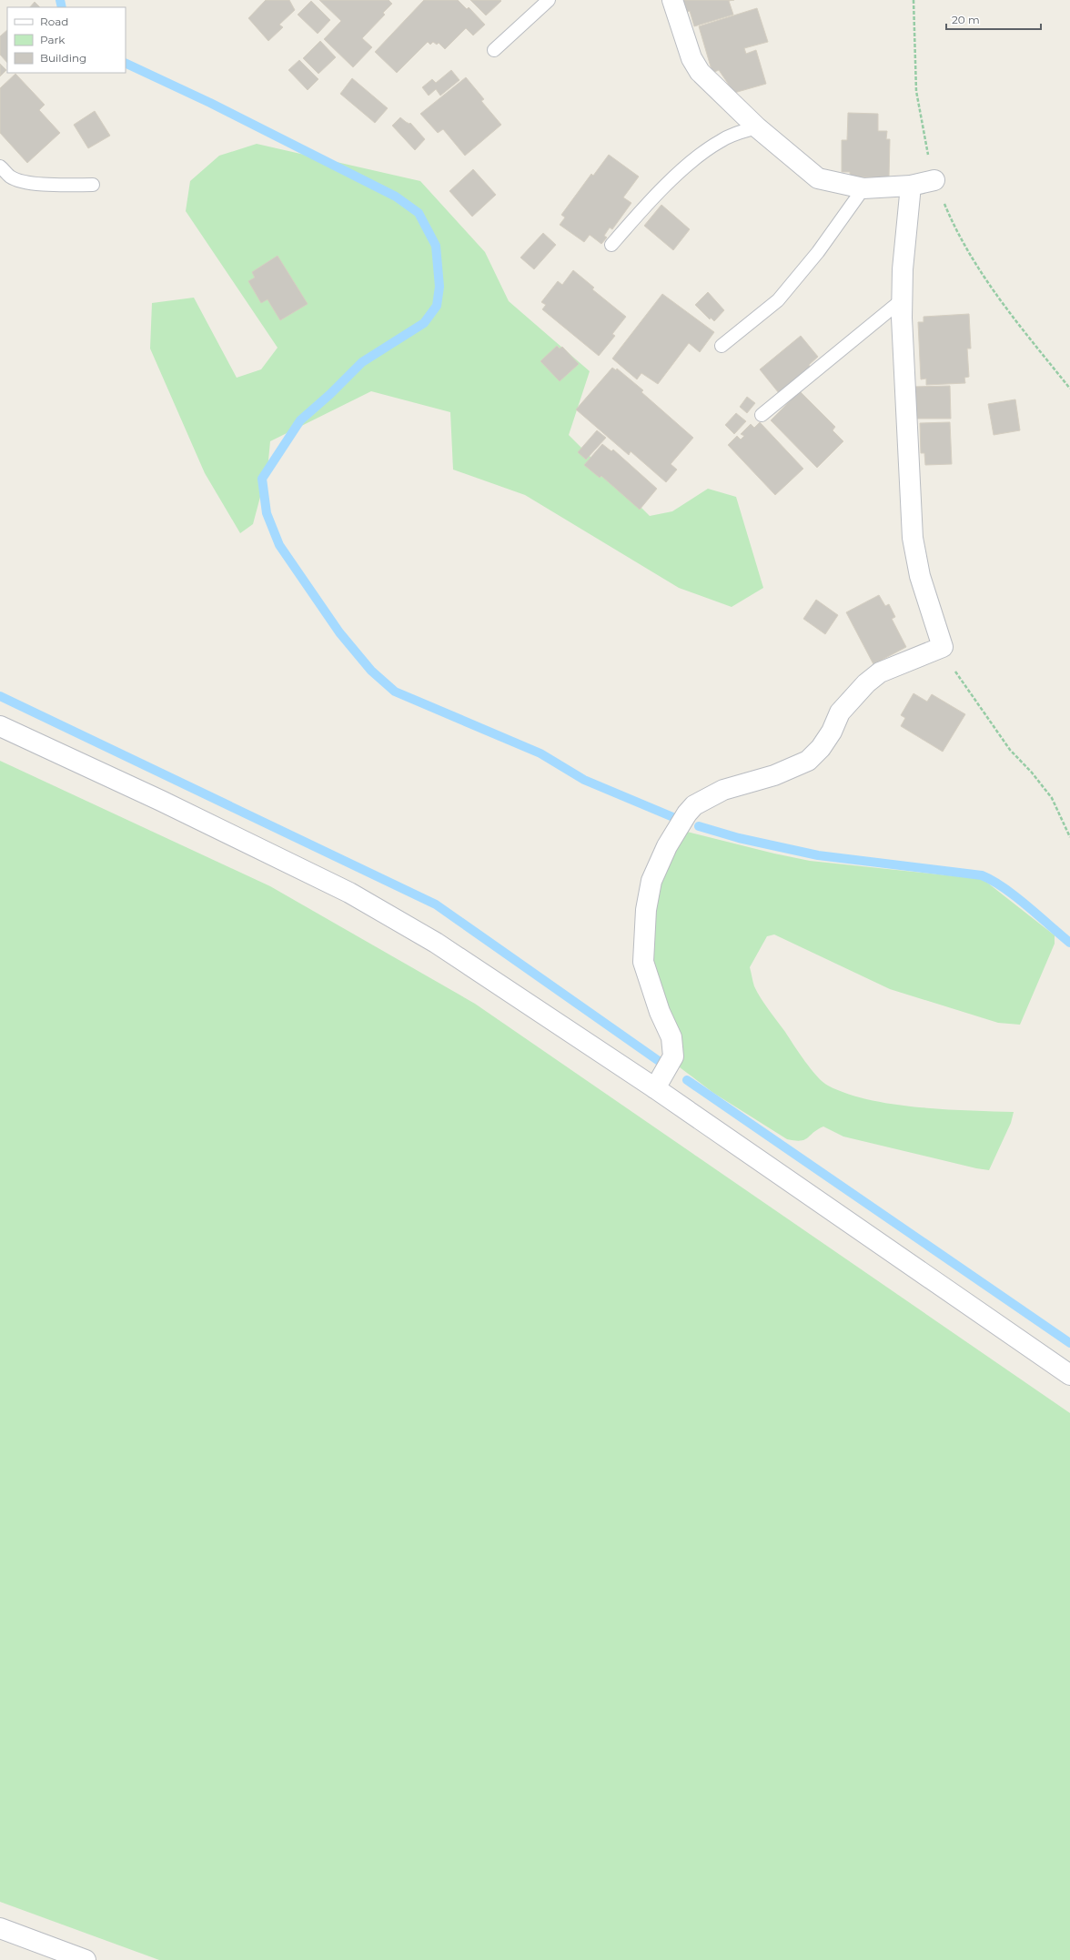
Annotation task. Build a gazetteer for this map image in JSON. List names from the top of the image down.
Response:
{
  "legend": ["Road", "Park", "Building"],
  "scale_bar": "20 m"
}
